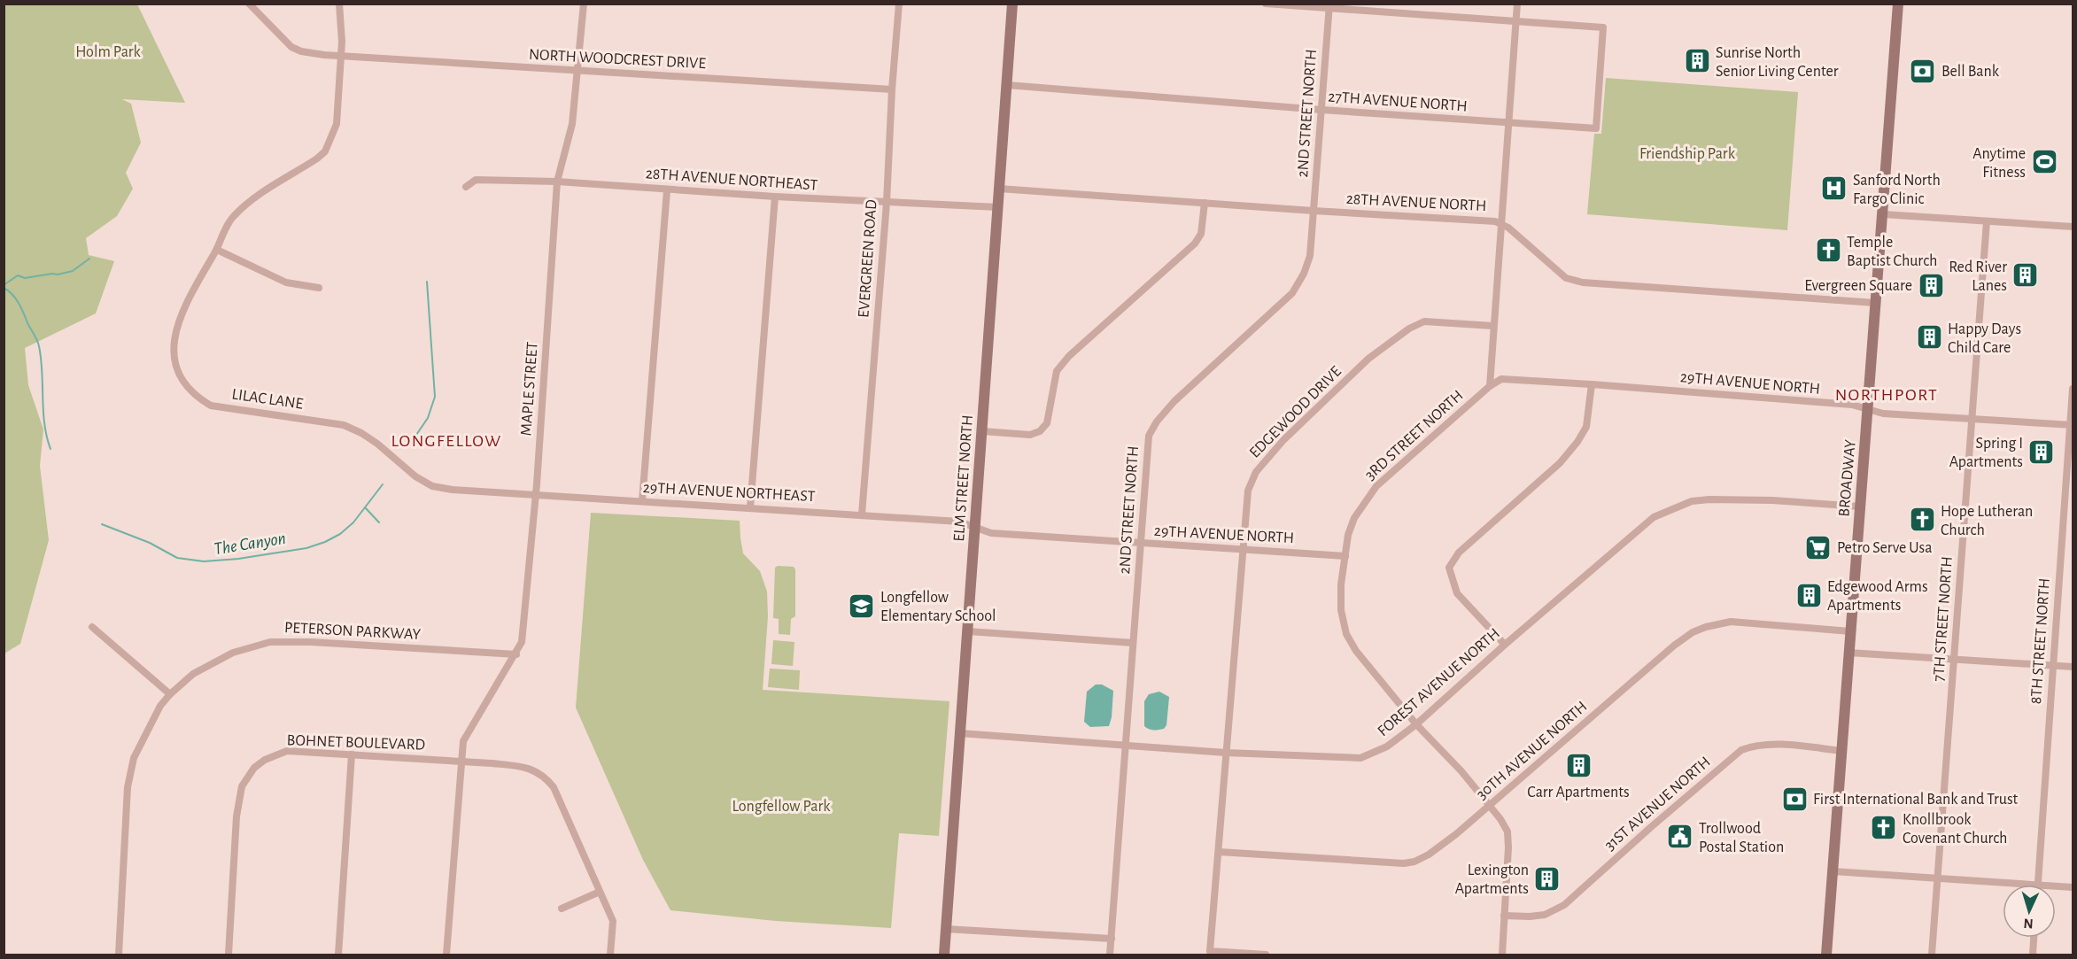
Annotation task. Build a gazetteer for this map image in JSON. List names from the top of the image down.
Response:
{
  "streets": {
    "street": [
      "NORTH WOODCREST DRIVE",
      "27TH AVENUE NORTH",
      "2ND STREET NORTH",
      "28TH AVENUE NORTHEAST",
      "28TH AVENUE NORTH",
      "EVERGREEN ROAD",
      "29TH AVENUE NORTH",
      "MAPLE STREET",
      "LILAC LANE",
      "EDGEWOOD DRIVE",
      "3RD STREET NORTH",
      "ELM STREET NORTH",
      "BROADWAY",
      "29TH AVENUE NORTHEAST",
      "7TH STREET NORTH",
      "PETERSON PARKWAY",
      "8TH STREET NORTH",
      "FOREST AVENUE NORTH",
      "BOHNET BOULEVARD",
      "30TH AVENUE NORTH",
      "31ST AVENUE NORTH"
    ]
  },
  "crossings": [
    ["NORTH WOODCREST DRIVE", "EVERGREEN ROAD"],
    ["NORTH WOODCREST DRIVE", "MAPLE STREET"],
    ["NORTH WOODCREST DRIVE", "LILAC LANE"],
    ["27TH AVENUE NORTH", "2ND STREET NORTH"],
    ["27TH AVENUE NORTH", "ELM STREET NORTH"],
    ["2ND STREET NORTH", "28TH AVENUE NORTH"],
    ["2ND STREET NORTH", "29TH AVENUE NORTH"],
    ["2ND STREET NORTH", "FOREST AVENUE NORTH"],
    ["28TH AVENUE NORTHEAST", "EVERGREEN ROAD"],
    ["28TH AVENUE NORTHEAST", "MAPLE STREET"],
    ["28TH AVENUE NORTHEAST", "ELM STREET NORTH"],
    ["28TH AVENUE NORTH", "ELM STREET NORTH"],
    ["28TH AVENUE NORTH", "BROADWAY"],
    ["EVERGREEN ROAD", "29TH AVENUE NORTHEAST"],
    ["29TH AVENUE NORTH", "EDGEWOOD DRIVE"],
    ["29TH AVENUE NORTH", "3RD STREET NORTH"],
    ["29TH AVENUE NORTH", "ELM STREET NORTH"],
    ["29TH AVENUE NORTH", "BROADWAY"],
    ["29TH AVENUE NORTH", "29TH AVENUE NORTHEAST"],
    ["29TH AVENUE NORTH", "7TH STREET NORTH"],
    ["29TH AVENUE NORTH", "8TH STREET NORTH"],
    ["MAPLE STREET", "29TH AVENUE NORTHEAST"],
    ["MAPLE STREET", "PETERSON PARKWAY"],
    ["MAPLE STREET", "BOHNET BOULEVARD"],
    ["LILAC LANE", "29TH AVENUE NORTHEAST"],
    ["EDGEWOOD DRIVE", "FOREST AVENUE NORTH"],
    ["EDGEWOOD DRIVE", "30TH AVENUE NORTH"],
    ["3RD STREET NORTH", "FOREST AVENUE NORTH"],
    ["3RD STREET NORTH", "30TH AVENUE NORTH"],
    ["3RD STREET NORTH", "31ST AVENUE NORTH"],
    ["ELM STREET NORTH", "29TH AVENUE NORTHEAST"],
    ["ELM STREET NORTH", "FOREST AVENUE NORTH"],
    ["BROADWAY", "FOREST AVENUE NORTH"],
    ["BROADWAY", "30TH AVENUE NORTH"],
    ["BROADWAY", "31ST AVENUE NORTH"]
  ],
  "districts": ["NORTHPORT", "LONGFELLOW"],
  "water": ["The Canyon"],
  "parks": ["Holm Park", "Friendship Park", "Longfellow Park"],
  "places": {
    "building": [
      "Sunrise North Senior Living Center",
      "Red River Lanes",
      "Evergreen Square",
      "Happy Days Child Care",
      "Spring I Apartments",
      "Edgewood Arms Apartments",
      "Carr Apartments",
      "Lexington Apartments"
    ],
    "bank": ["Bell Bank", "First International Bank and Trust"],
    "sports": ["Anytime Fitness"],
    "hospital": ["Sanford North Fargo Clinic"],
    "church": ["Temple Baptist Church", "Hope Lutheran Church", "Knollbrook Covenant Church"],
    "supermarket": ["Petro Serve Usa"],
    "school or university": ["Longfellow Elementary School"],
    "public building": ["Trollwood Postal Station"]
  },
  "north": "bottom"
}
